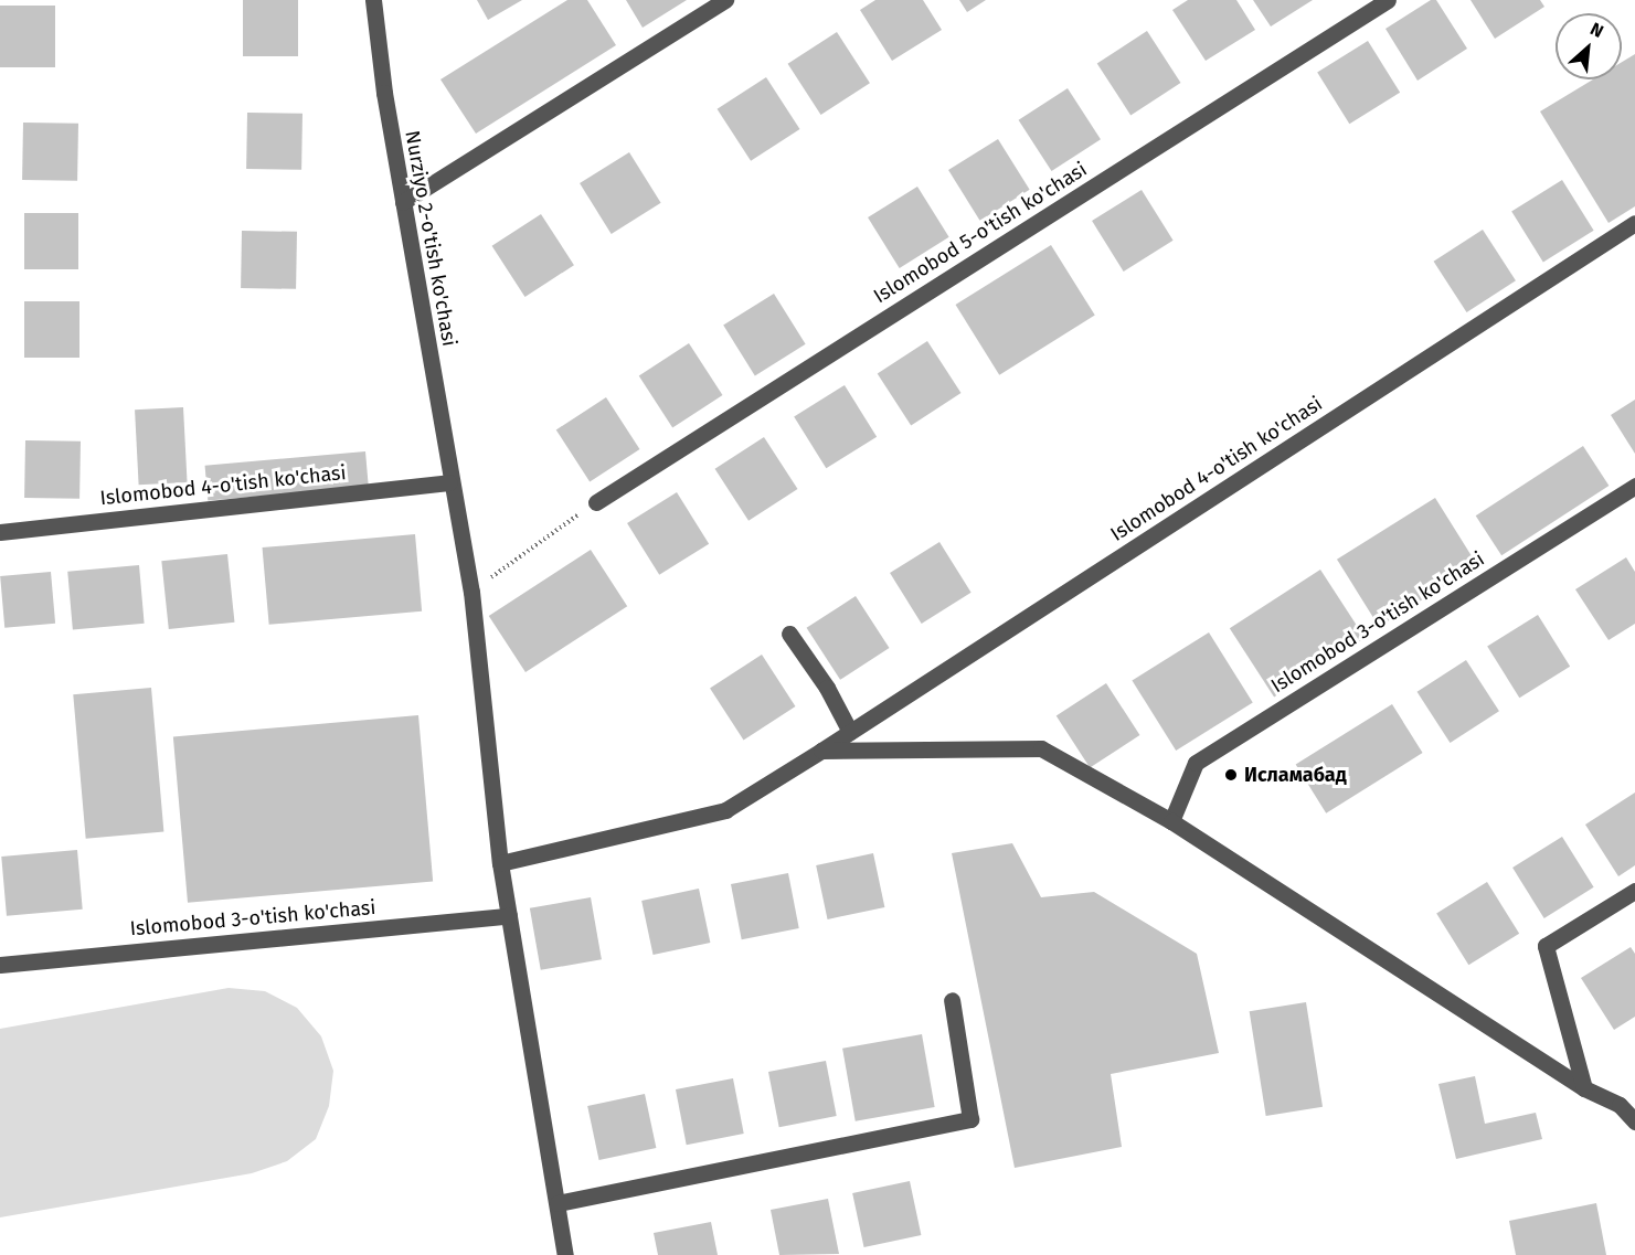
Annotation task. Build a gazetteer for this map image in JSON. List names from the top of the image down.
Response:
{
  "streets": {
    "street": [
      "Islomobod 5-o'tish ko'chasi",
      "Nurziyo 2-o'tish ko'chasi",
      "Islomobod 4-o'tish ko'chasi",
      "Islomobod 3-o'tish ko'chasi"
    ]
  },
  "crossings": [
    ["Nurziyo 2-o'tish ko'chasi", "Islomobod 4-o'tish ko'chasi"],
    ["Nurziyo 2-o'tish ko'chasi", "Islomobod 3-o'tish ko'chasi"]
  ],
  "places": ["Исламабад"],
  "north": "top right"
}
